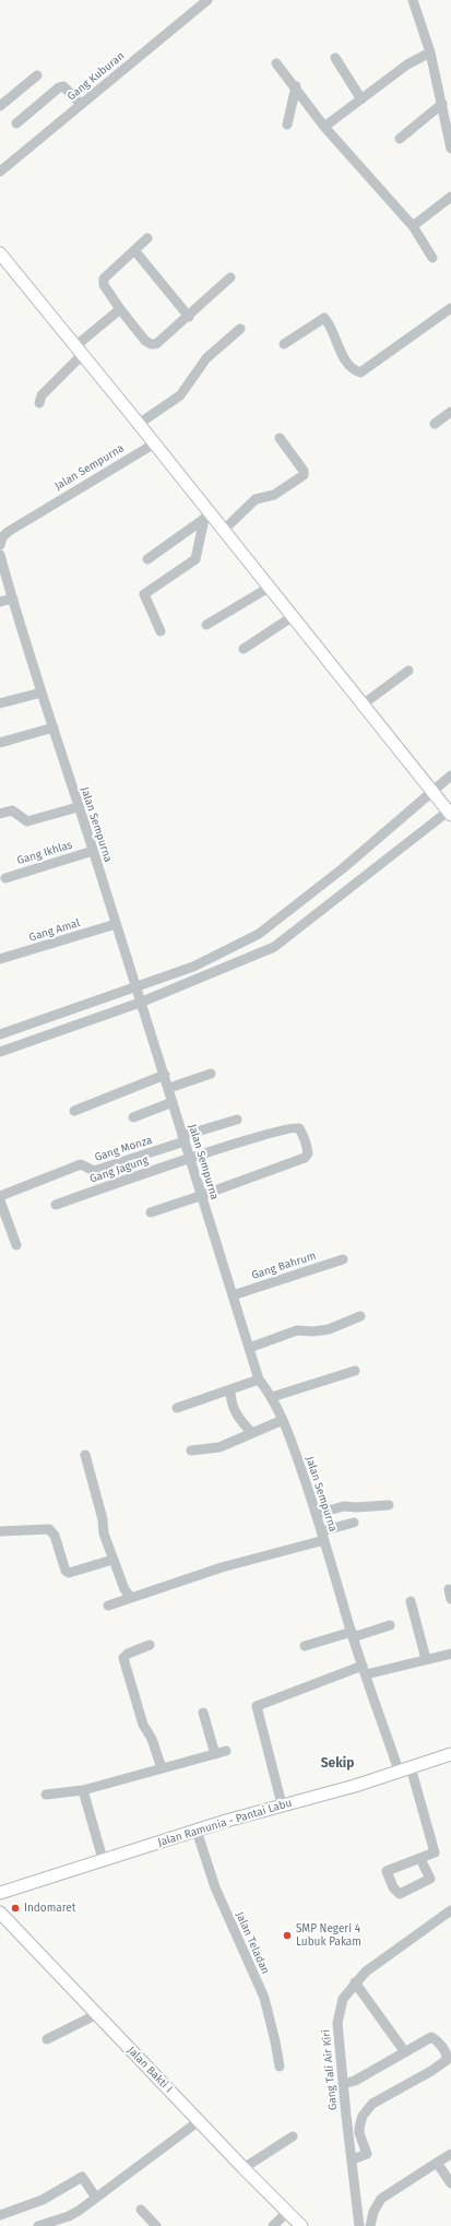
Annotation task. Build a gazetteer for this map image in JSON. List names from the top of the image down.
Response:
{
  "streets": {
    "main road": ["Jalan Ramunia - Pantai Labu", "Jalan Bakti I"],
    "street": [
      "Gang Kuburan",
      "Jalan Sempurna",
      "Gang Ikhlas",
      "Gang Amal",
      "Gang Monza",
      "Gang Jagung",
      "Gang Bahrum",
      "Jalan Teladan",
      "Gang Tali Air Kiri"
    ]
  },
  "crossings": [
    ["Jalan Sempurna", "Gang Ikhlas"],
    ["Jalan Sempurna", "Gang Amal"],
    ["Jalan Sempurna", "Gang Monza"],
    ["Jalan Sempurna", "Gang Jagung"],
    ["Jalan Sempurna", "Gang Bahrum"],
    ["Jalan Sempurna", "Jalan Ramunia - Pantai Labu"],
    ["Jalan Ramunia - Pantai Labu", "Jalan Teladan"]
  ],
  "districts": ["Sekip"],
  "places": ["Indomaret", "SMP Negeri 4 Lubuk Pakam"]
}
